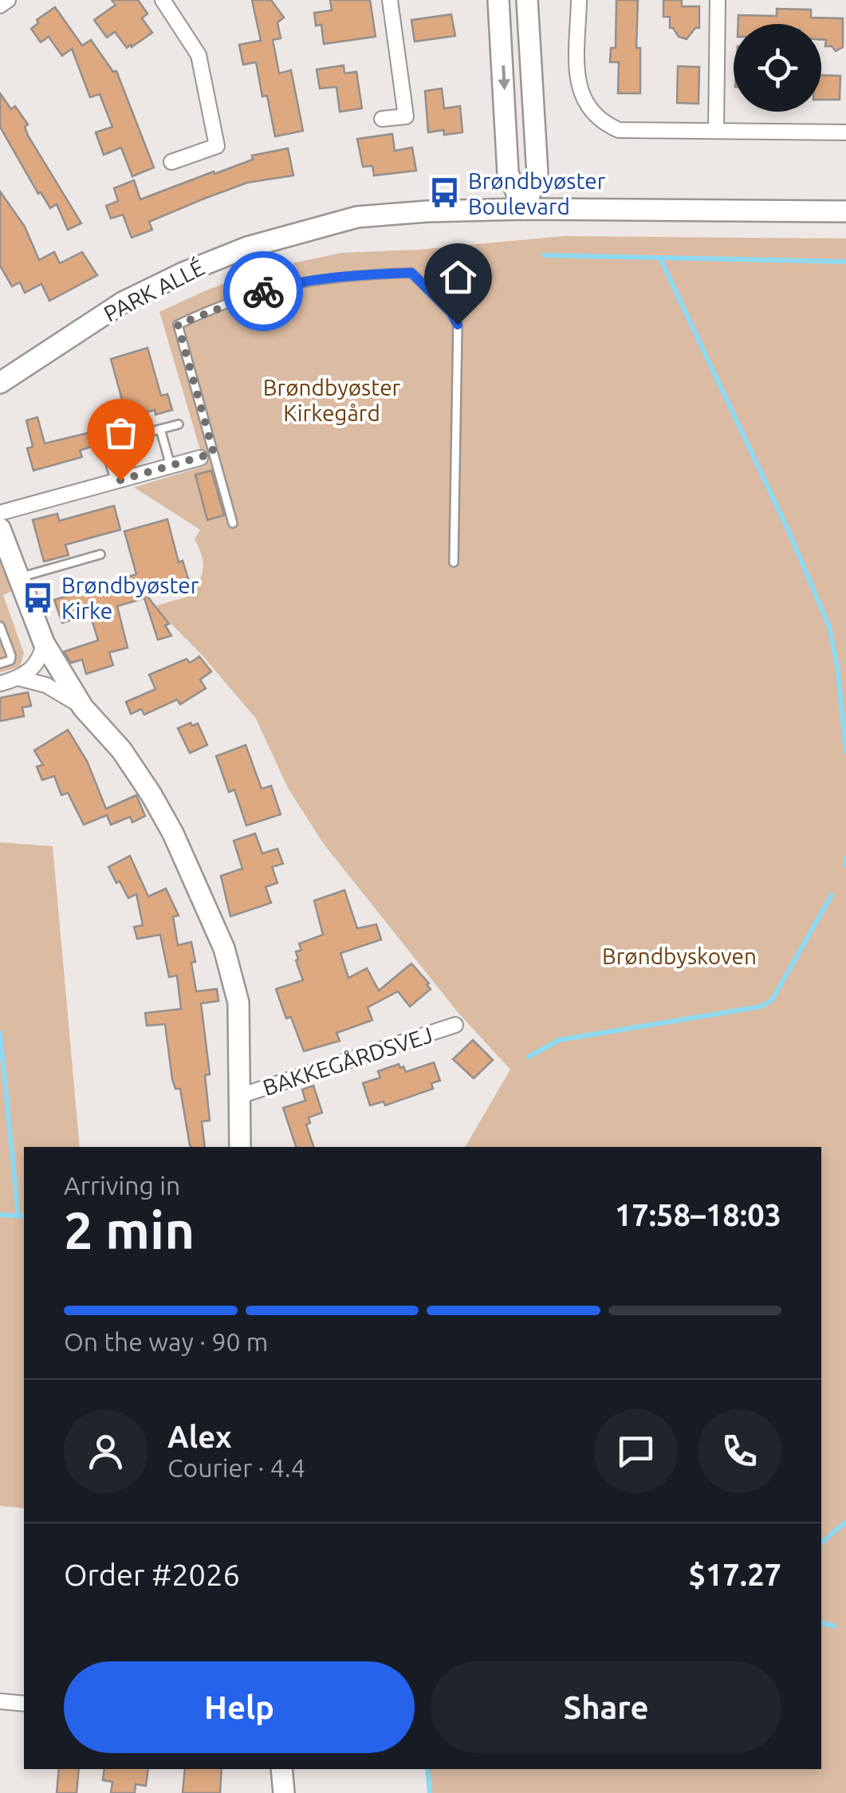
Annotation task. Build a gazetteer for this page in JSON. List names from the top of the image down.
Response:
{
  "streets": {
    "street": ["PARK ALLÉ", "BAKKEGÅRDSVEJ"]
  },
  "parks": ["Brøndbyøster Kirkegård", "Brøndbyskoven"],
  "places": {
    "bus stop": ["Brøndbyøster Boulevard", "Brøndbyøster Kirke"]
  },
  "page": {
    "heading": ["2 min", "Arriving in", "17:58–18:03"],
    "panel": [
      "Alex",
      "Courier · 4.4",
      "Order #2026",
      "$17.27"
    ],
    "bar": "On the way · 90 m",
    "buttons": ["Help", "Share"]
  }
}
